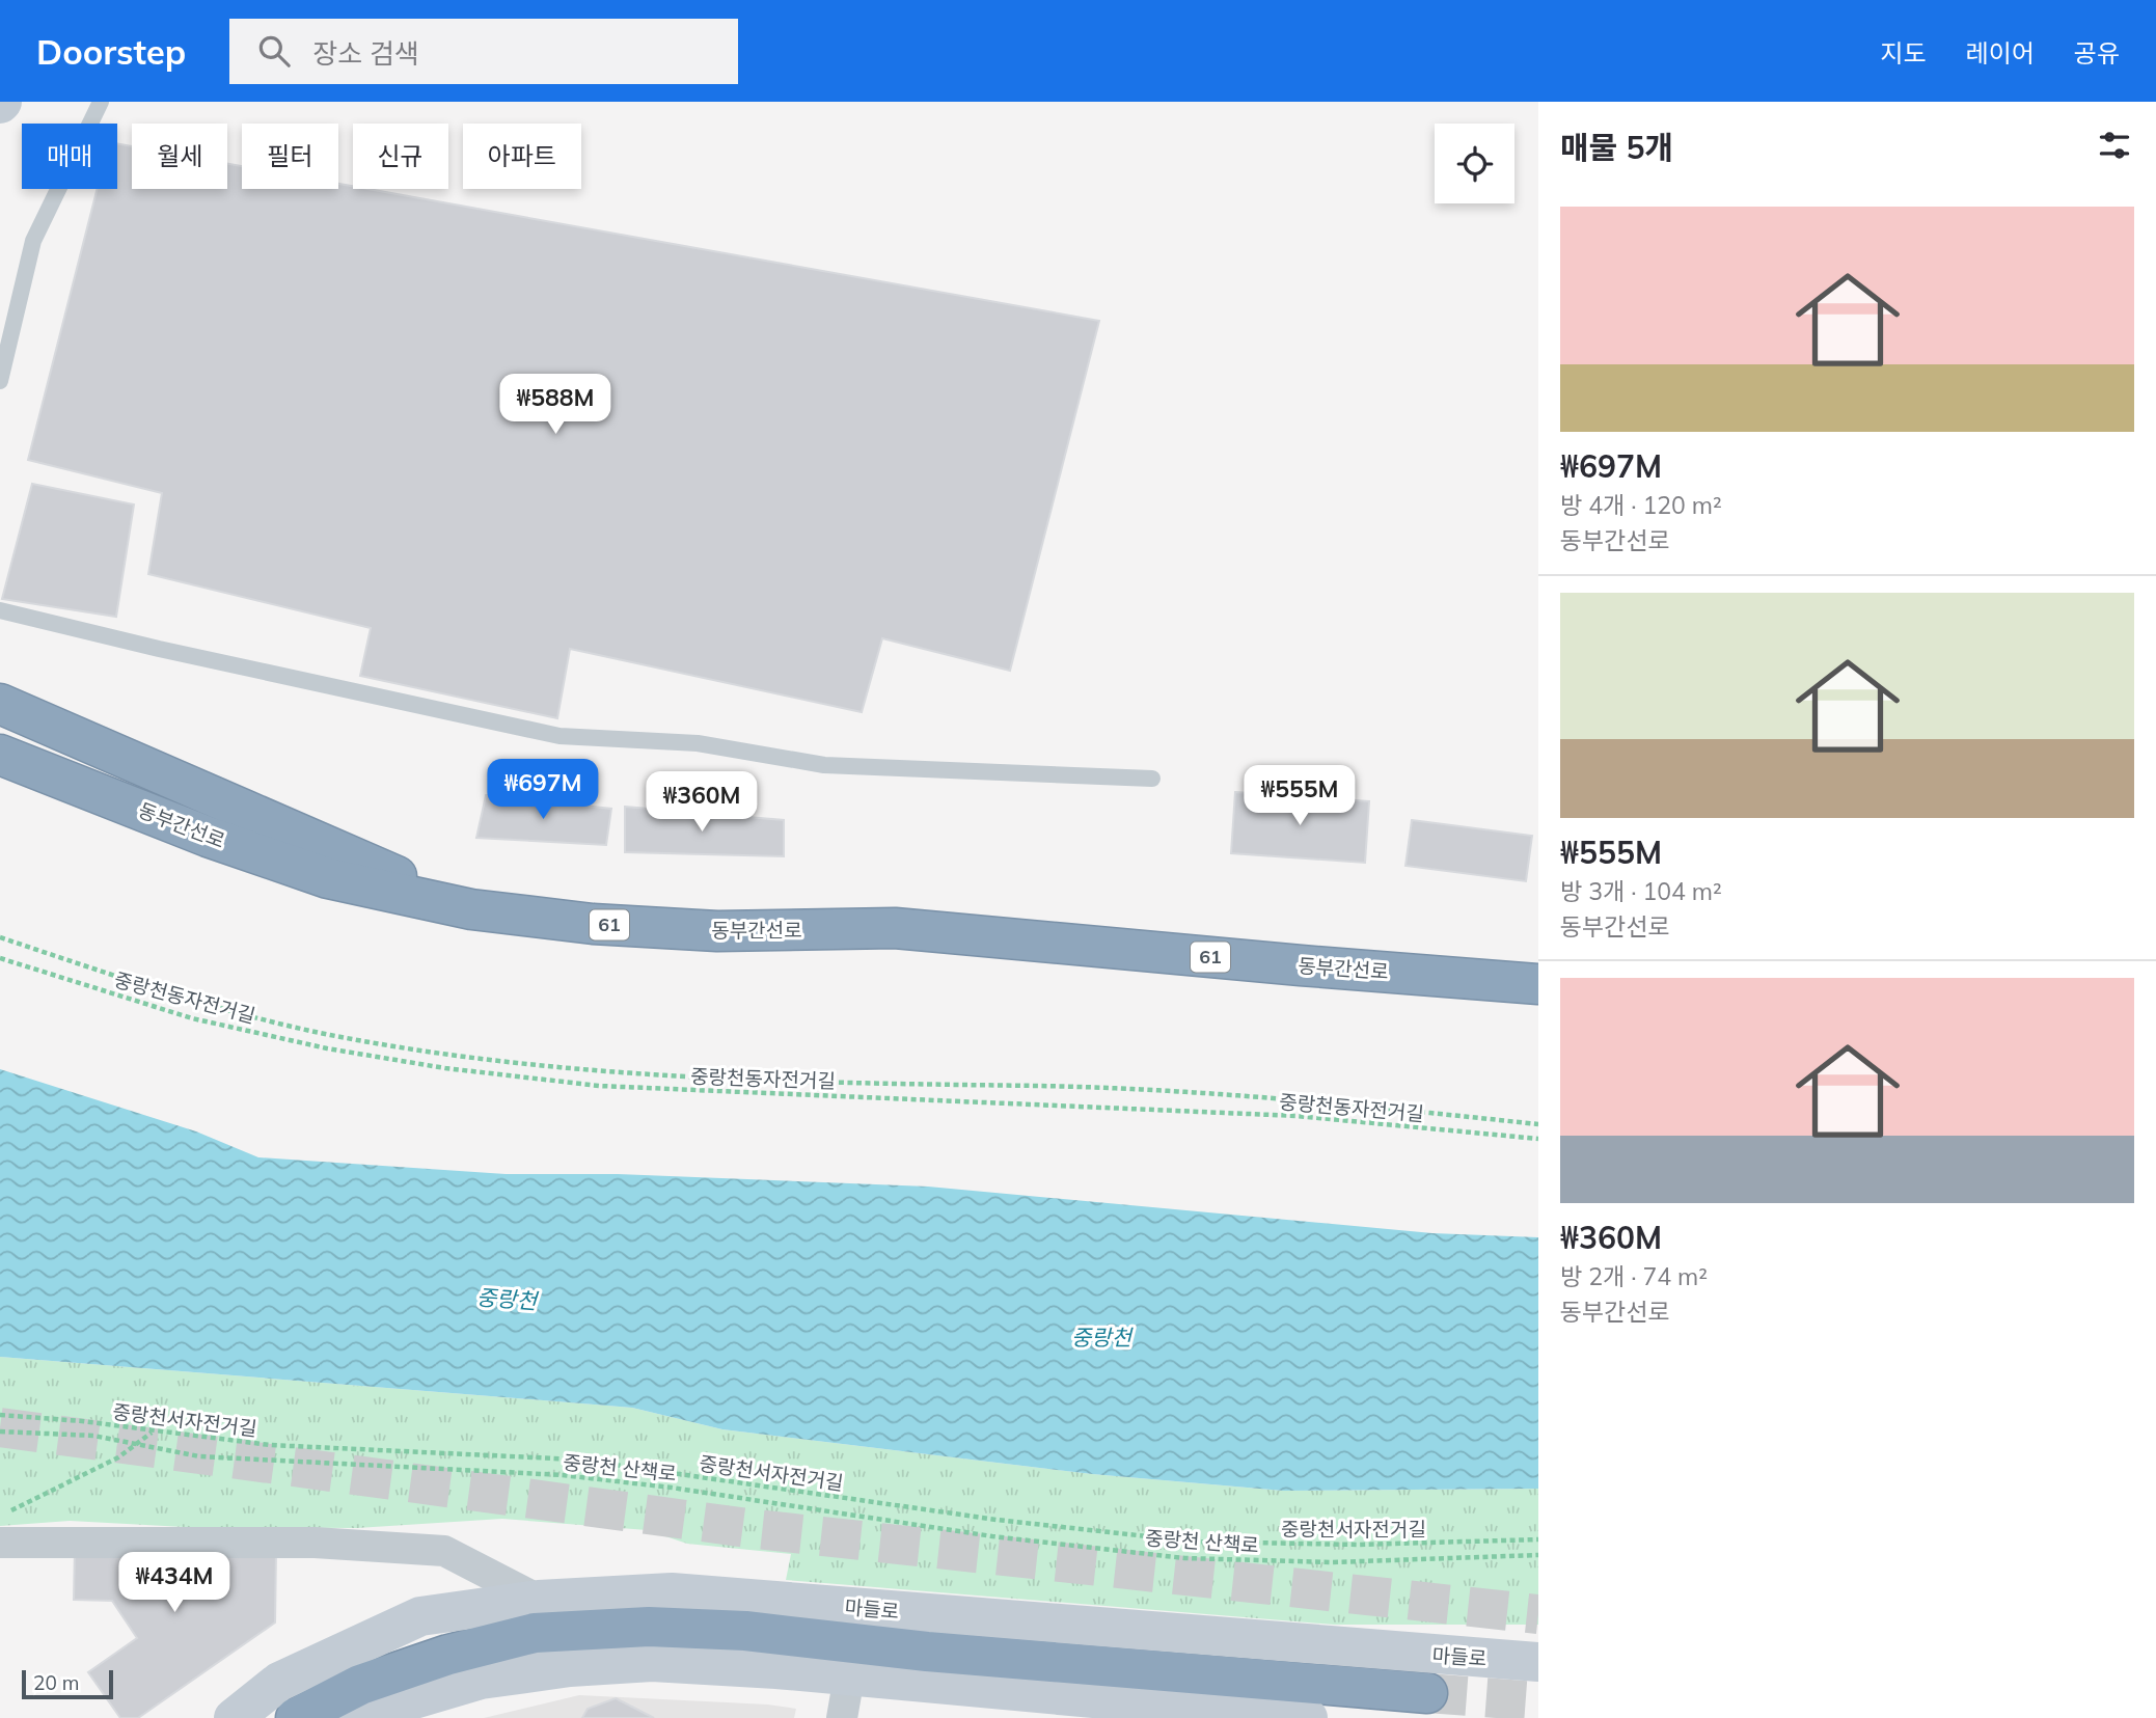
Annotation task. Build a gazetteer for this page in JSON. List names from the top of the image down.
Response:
{
  "streets": {
    "highway": ["동부간선로", "61"],
    "main road": ["마들로"],
    "path": ["중랑천동자전거길", "중랑천서자전거길", "중랑천 산책로"]
  },
  "water": ["중랑천"],
  "scale_bar": "20 m",
  "page": {
    "header": "Doorstep",
    "search": "장소 검색",
    "nav": ["지도", "레이어", "공유"],
    "heading": "매물 5개",
    "chip": [
      "매매",
      "월세",
      "필터",
      "신규",
      "아파트"
    ],
    "list": [
      {
        "name": "₩697M",
        "note": "방 4개 · 120 m² · 동부간선로"
      },
      {
        "name": "₩555M",
        "note": "방 3개 · 104 m² · 동부간선로"
      },
      {
        "name": "₩360M",
        "note": "방 2개 · 74 m² · 동부간선로"
      }
    ],
    "price": [
      "₩588M",
      "₩697M",
      "₩555M",
      "₩360M",
      "₩434M"
    ],
    "scale": "20 m"
  }
}
